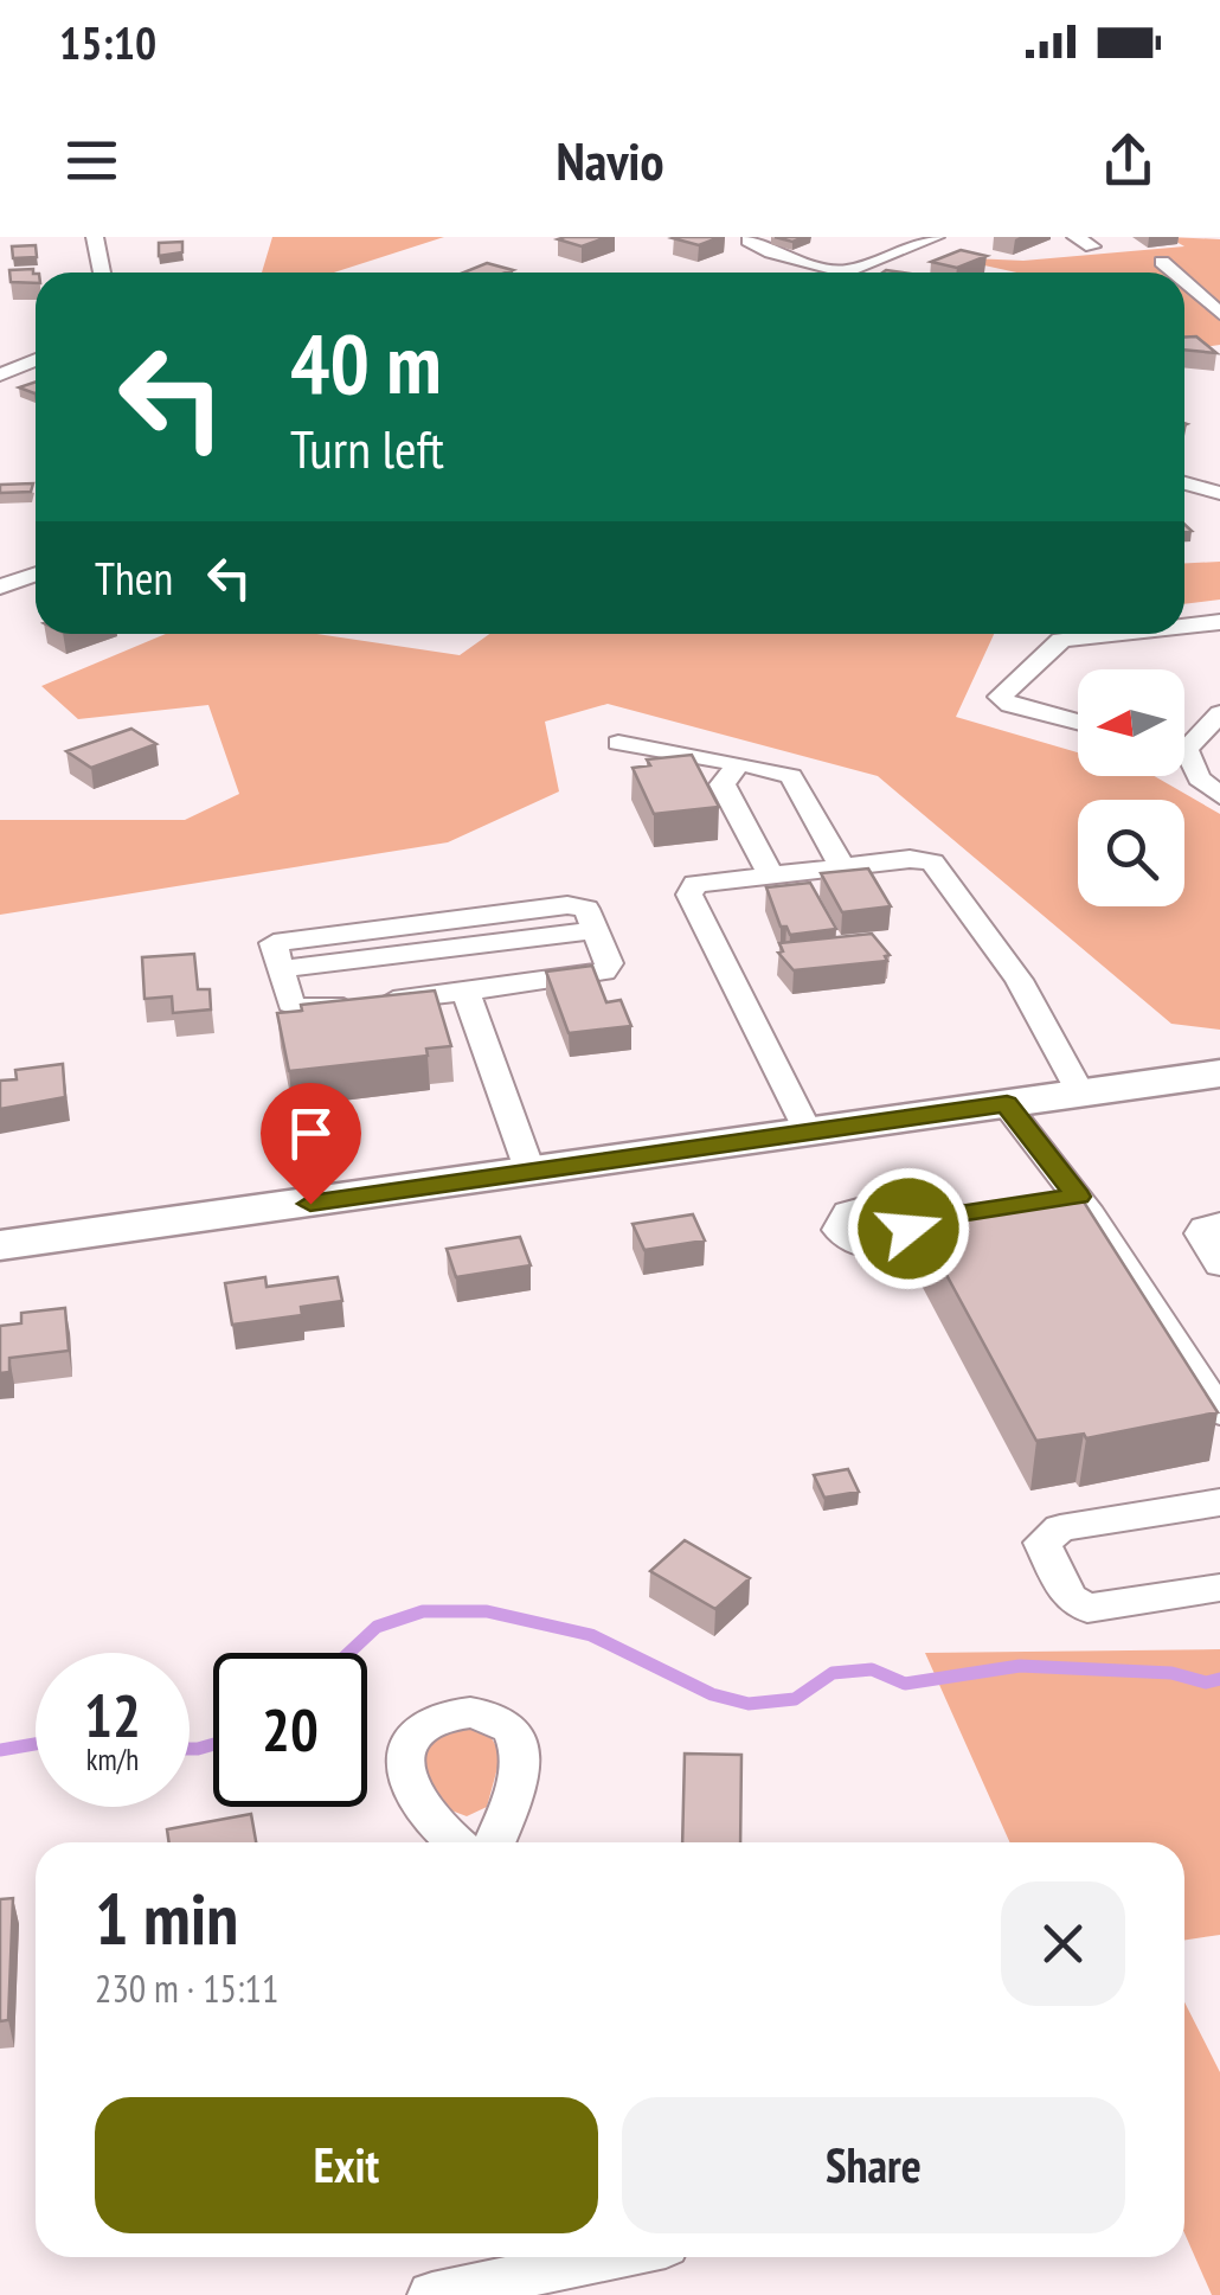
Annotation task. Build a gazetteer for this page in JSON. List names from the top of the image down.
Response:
{
  "north": "left",
  "page": {
    "status": "15:10",
    "header": "Navio",
    "turn": ["40 m", "Turn left"],
    "then": "Then",
    "speed": "12 km/h",
    "limit": "20",
    "heading": ["1 min", "230 m · 15:11"],
    "buttons": ["Exit", "Share"]
  }
}
